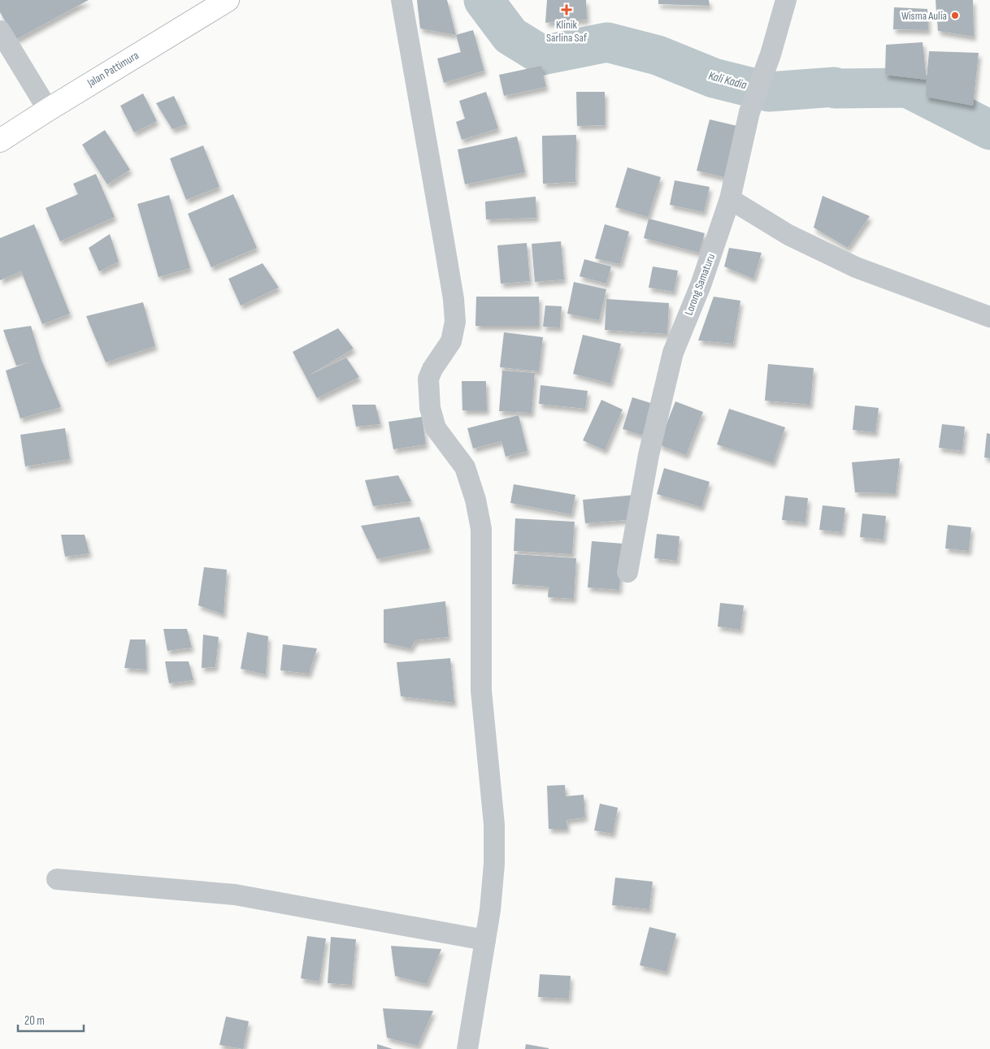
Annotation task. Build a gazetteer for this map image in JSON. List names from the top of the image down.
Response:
{
  "streets": {
    "highway": ["Jalan Pattimura"],
    "street": ["Lorong Samaturu"]
  },
  "water": ["Kali Kadia"],
  "places": {
    "health": ["Klinik Sarlina Saf"],
    "other": ["Wisma Aulia"]
  },
  "scale_bar": "20 m"
}
